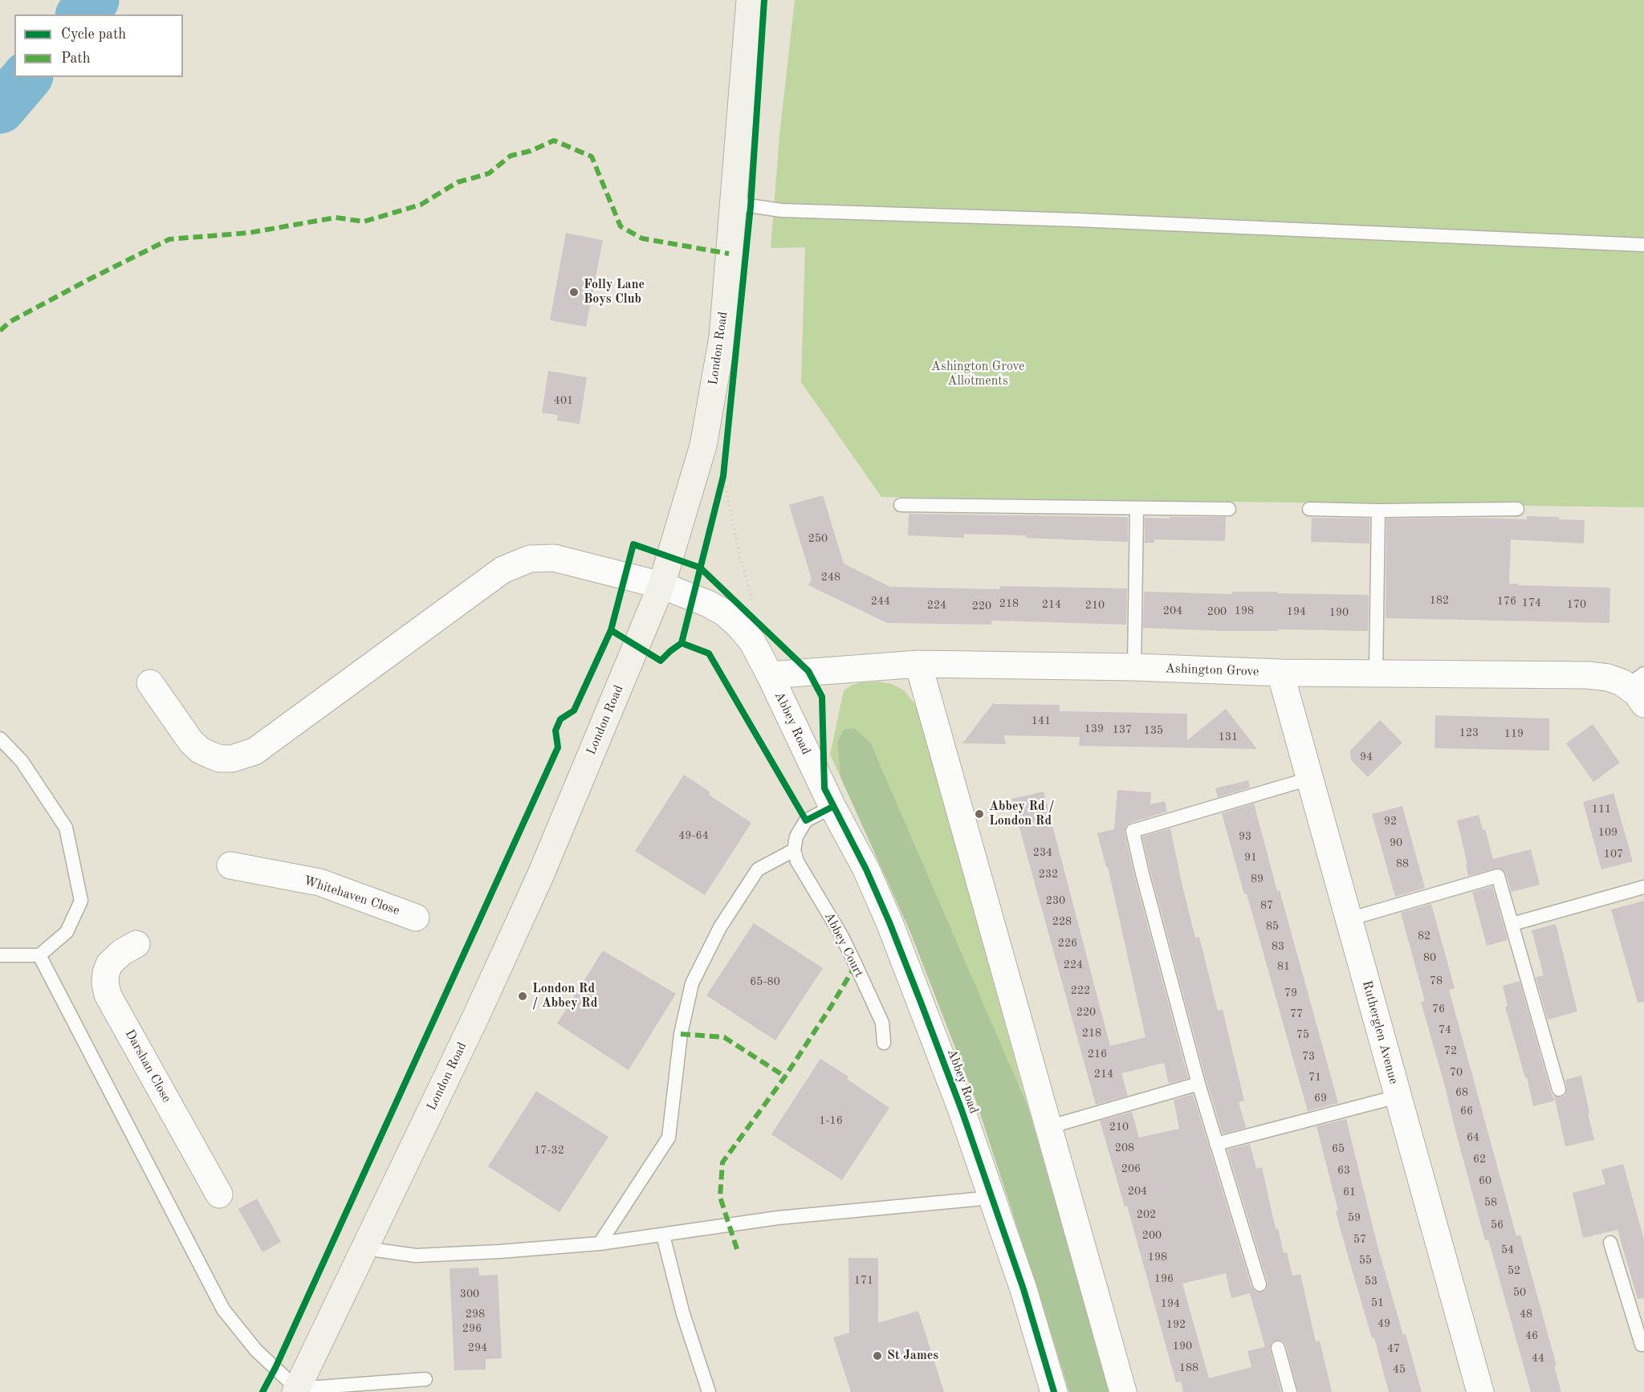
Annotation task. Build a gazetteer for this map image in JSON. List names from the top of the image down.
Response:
{
  "streets": {
    "main road": ["London Road"],
    "street": [
      "Ashington Grove",
      "Abbey Road",
      "Whitehaven Close",
      "Rutherglen Avenue",
      "Darshan Close"
    ],
    "lane": ["Abbey Court"]
  },
  "crossings": [
    ["London Road", "Abbey Road"],
    ["Ashington Grove", "Abbey Road"],
    ["Ashington Grove", "Rutherglen Avenue"]
  ],
  "parks": ["Ashington Grove Allotments"],
  "places": [
    "Folly Lane Boys Club",
    "Abbey Rd / London Rd",
    "London Rd / Abbey Rd",
    "St James"
  ],
  "house_numbers": [
    "401",
    "250",
    "248",
    "182",
    "244",
    "176",
    "174",
    "218",
    "214",
    "170",
    "224",
    "210",
    "220",
    "204",
    "198",
    "200",
    "194",
    "190",
    "141",
    "139",
    "137",
    "135",
    "123",
    "119",
    "131",
    "94",
    "111",
    "92",
    "109",
    "49-64",
    "93",
    "90",
    "234",
    "107",
    "91",
    "88",
    "232",
    "89",
    "230",
    "87",
    "228",
    "85",
    "82",
    "226",
    "83",
    "80",
    "224",
    "81",
    "78",
    "65-80",
    "222",
    "79",
    "76",
    "220",
    "77",
    "74",
    "218",
    "75",
    "72",
    "216",
    "73",
    "70",
    "214",
    "71",
    "68",
    "69",
    "66",
    "1-16",
    "210",
    "64",
    "208",
    "65",
    "17-32",
    "62",
    "206",
    "63",
    "60",
    "204",
    "61",
    "58",
    "202",
    "59",
    "56",
    "200",
    "57",
    "54",
    "198",
    "55",
    "52",
    "196",
    "171",
    "53",
    "50",
    "300",
    "51",
    "194",
    "298",
    "48",
    "49",
    "192",
    "296",
    "46",
    "190",
    "294",
    "47",
    "44",
    "188",
    "45"
  ],
  "legend": ["Cycle path", "Path"]
}
